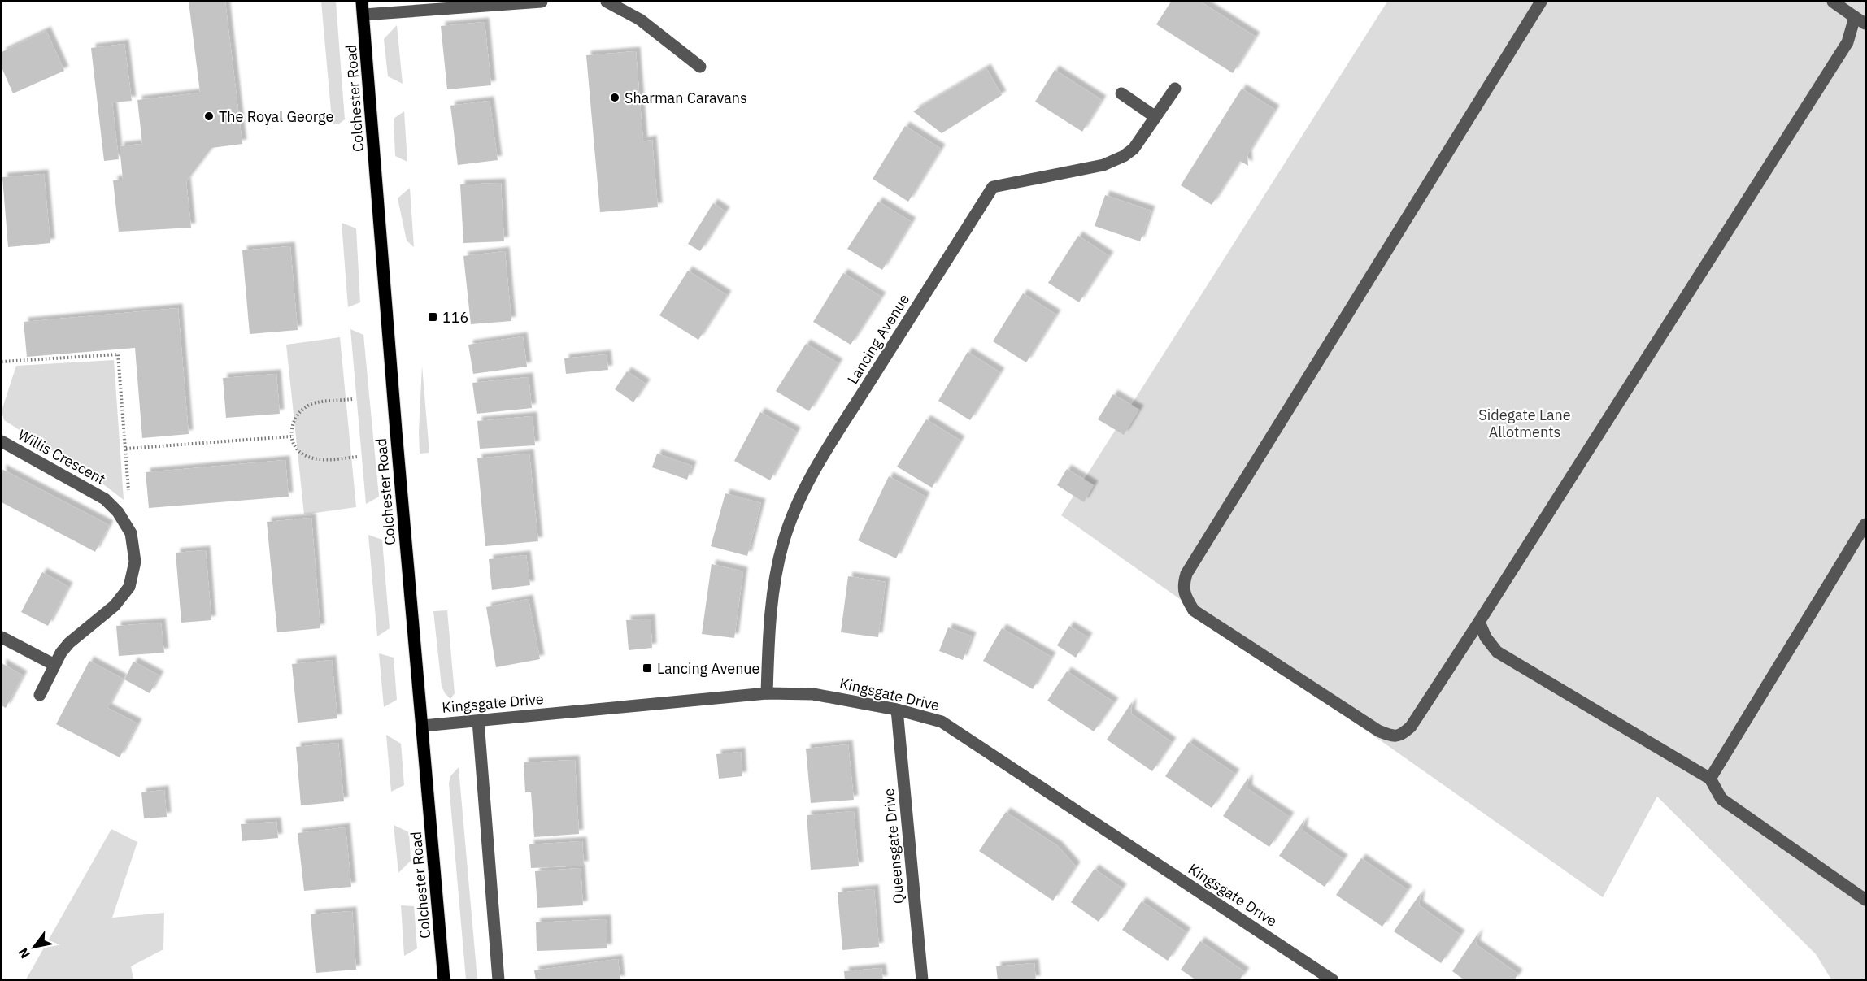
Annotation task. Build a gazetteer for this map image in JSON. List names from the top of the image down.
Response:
{
  "streets": {
    "main road": ["Colchester Road"],
    "street": [
      "Lancing Avenue",
      "Willis Crescent",
      "Kingsgate Drive",
      "Queensgate Drive"
    ]
  },
  "crossings": [
    ["Colchester Road", "Kingsgate Drive"],
    ["Lancing Avenue", "Kingsgate Drive"],
    ["Kingsgate Drive", "Queensgate Drive"]
  ],
  "parks": ["Sidegate Lane Allotments"],
  "places": {
    "other": ["Sharman Caravans", "The Royal George"],
    "transit": ["116", "Lancing Avenue"]
  },
  "north": "bottom left"
}
